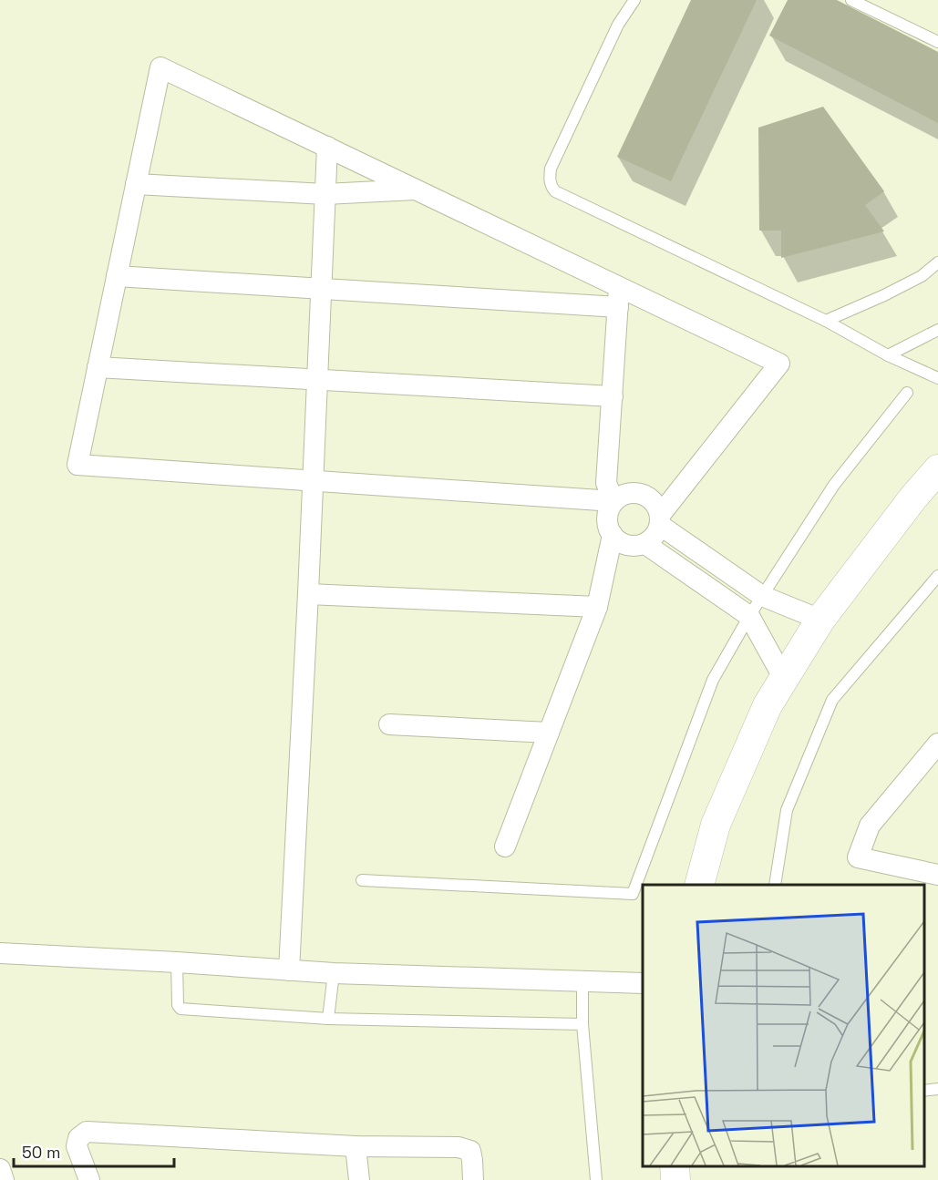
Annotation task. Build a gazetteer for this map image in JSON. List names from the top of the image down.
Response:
{
  "scale_bar": "50 m"
}
